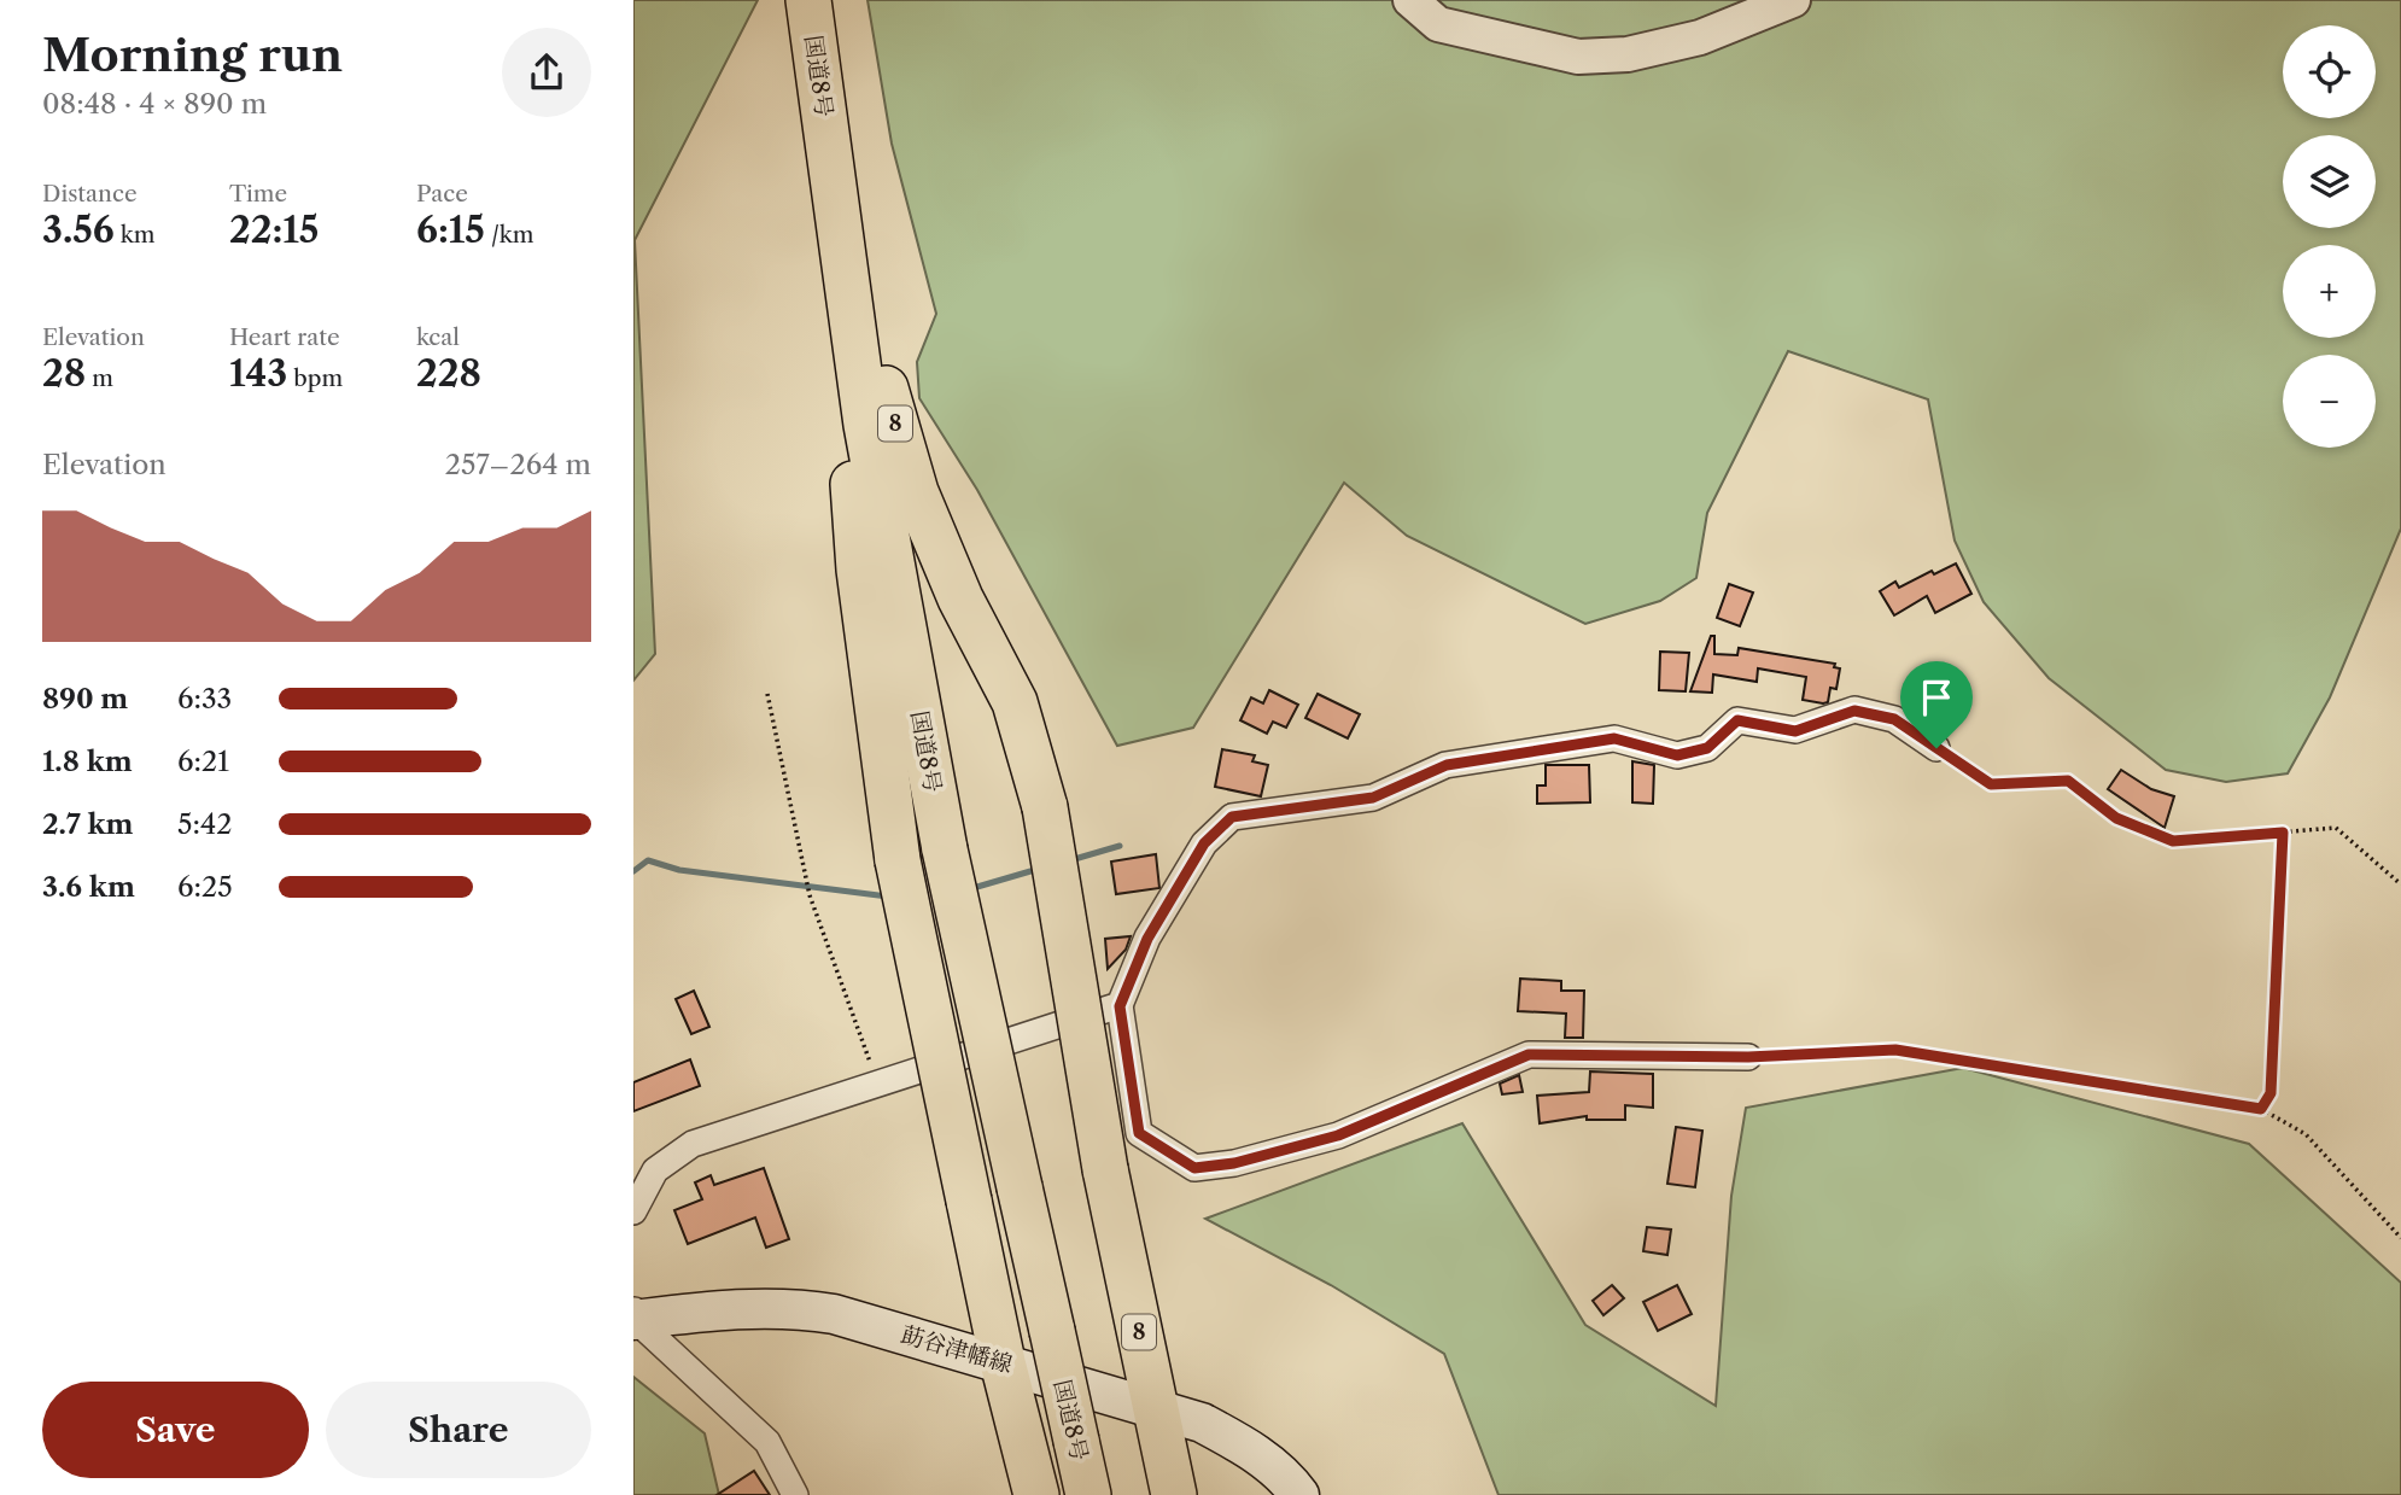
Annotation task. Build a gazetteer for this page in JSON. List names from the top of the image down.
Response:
{
  "streets": {
    "highway": ["国道8号", "8"],
    "main road": ["莇谷津幡線"]
  },
  "crossings": [
    ["国道8号", "8"],
    ["8", "莇谷津幡線"]
  ],
  "page": {
    "heading": ["Morning run", "08:48 · 4 × 890 m"],
    "map_buttons": ["+", "−"],
    "stats": [
      ["Distance", "3.56 km"],
      ["Time", "22:15"],
      ["Pace", "6:15 /km"],
      ["Elevation", "28 m"],
      ["Heart rate", "143 bpm"],
      ["kcal", "228"]
    ],
    "chart": ["Elevation", "257–264 m"],
    "list": [
      {
        "name": "890 m",
        "note": "6:33"
      },
      {
        "name": "1.8 km",
        "note": "6:21"
      },
      {
        "name": "2.7 km",
        "note": "5:42"
      },
      {
        "name": "3.6 km",
        "note": "6:25"
      }
    ],
    "buttons": ["Save", "Share"]
  }
}
